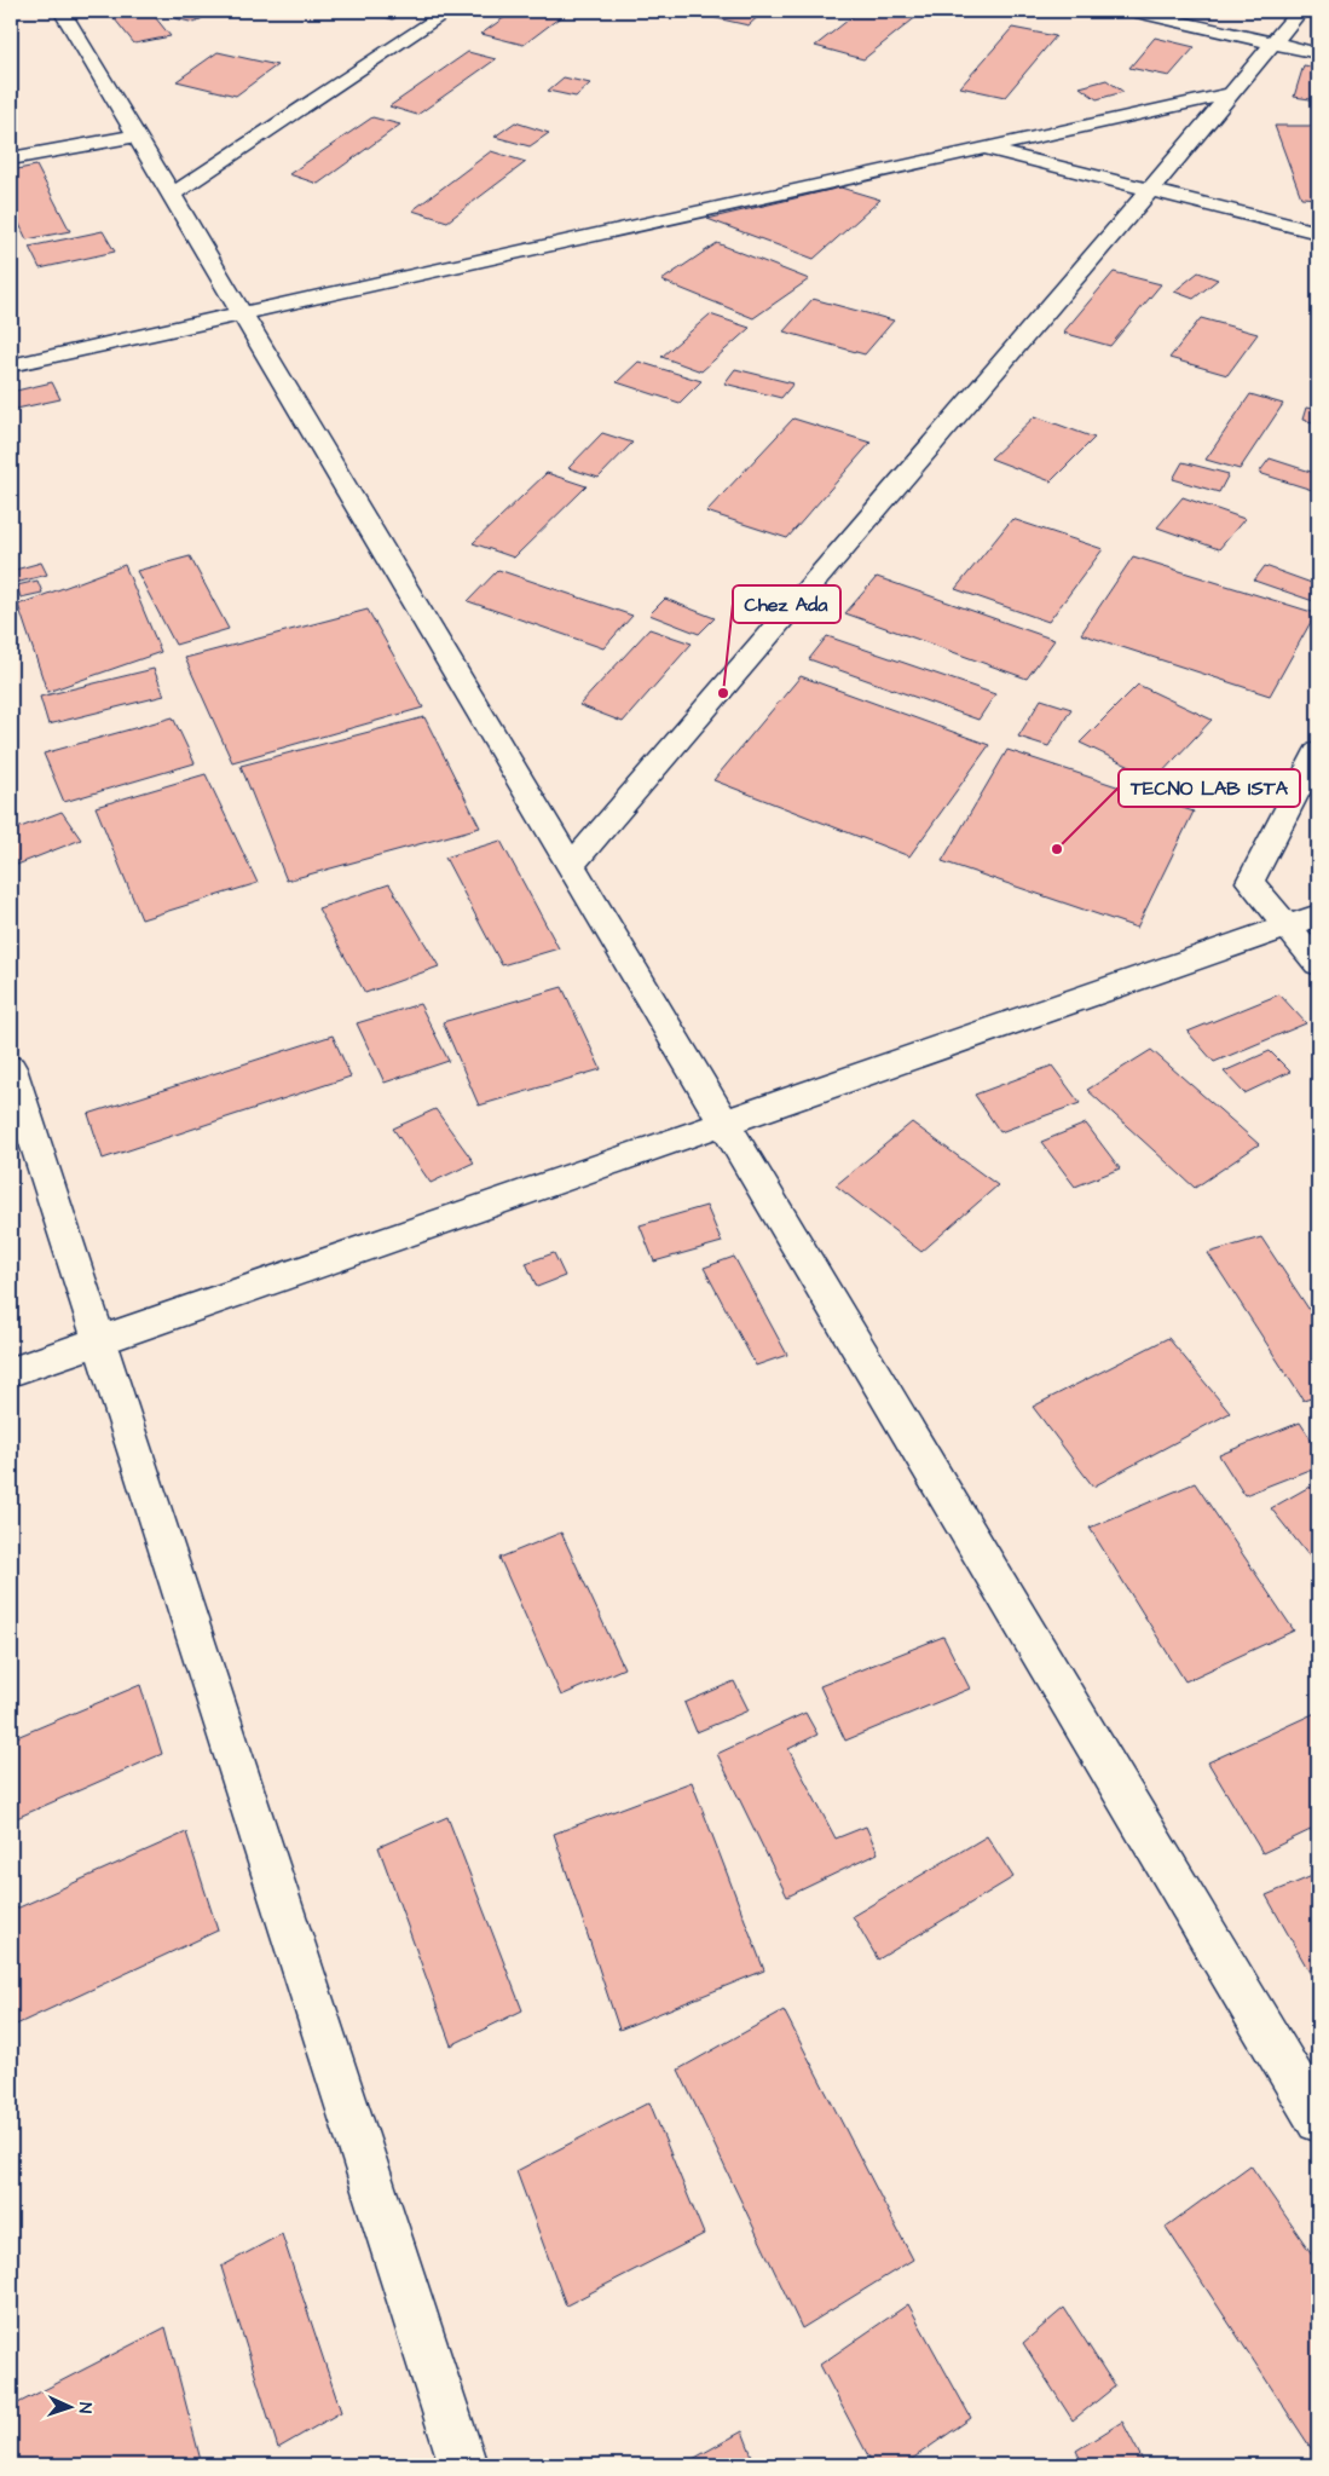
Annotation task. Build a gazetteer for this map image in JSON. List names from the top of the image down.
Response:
{
  "places": ["Chez Ada", "TECNO LAB ISTA"],
  "north": "right"
}
